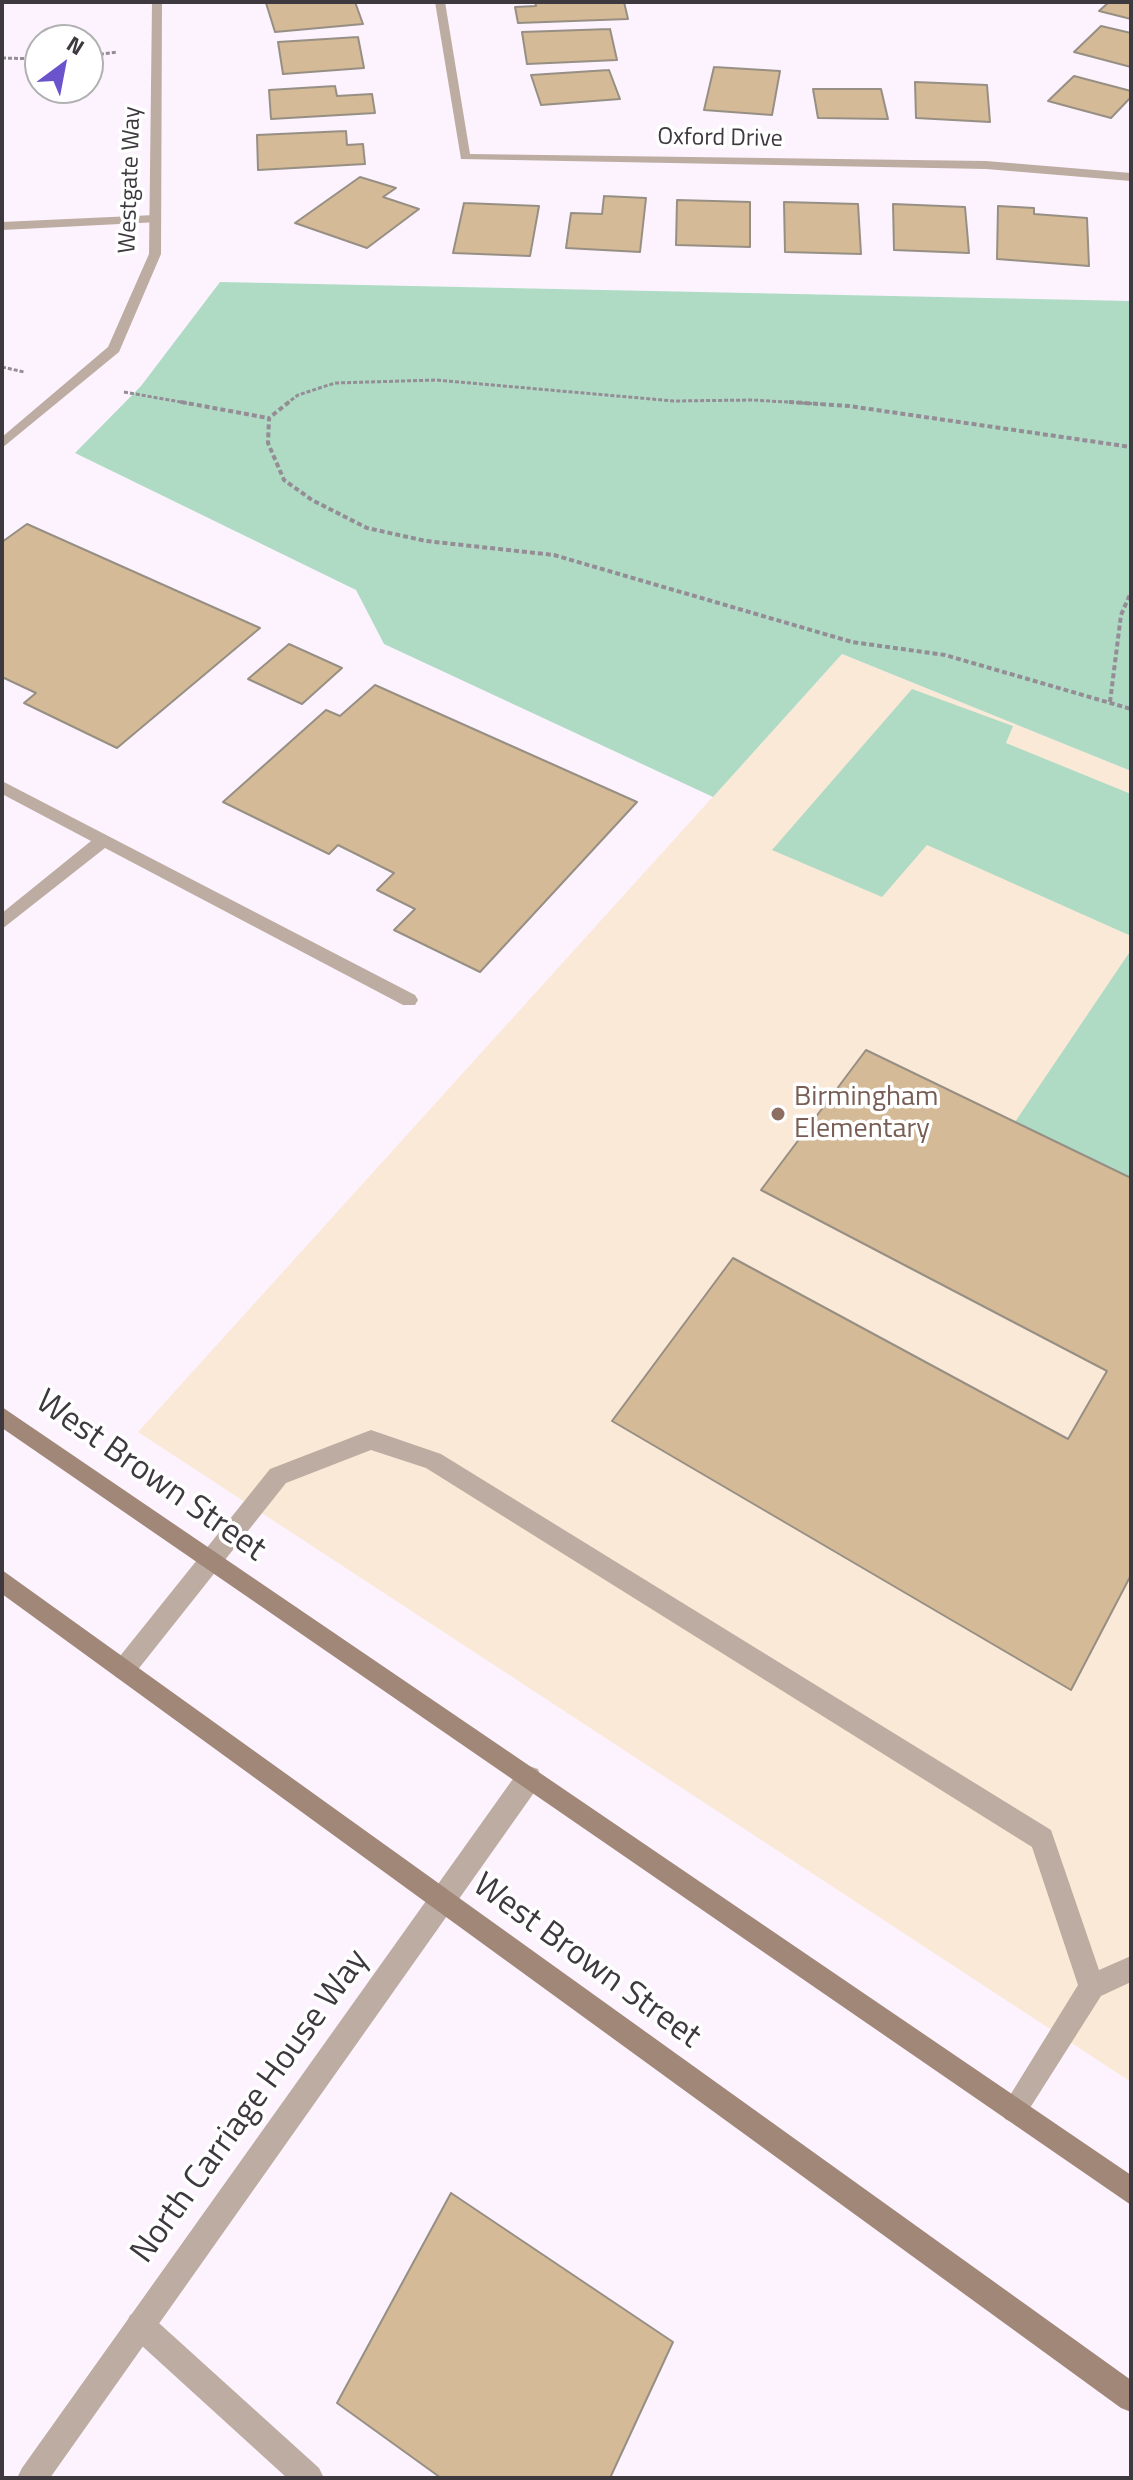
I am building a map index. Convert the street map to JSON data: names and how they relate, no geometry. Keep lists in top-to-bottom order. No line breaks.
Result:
{"streets":{"main road":["West Brown Street"],"street":["Oxford Drive","Westgate Way","North Carriage House Way"]},"crossings":[["West Brown Street","North Carriage House Way"]],"places":["Birmingham Elementary"],"north":"top right"}
